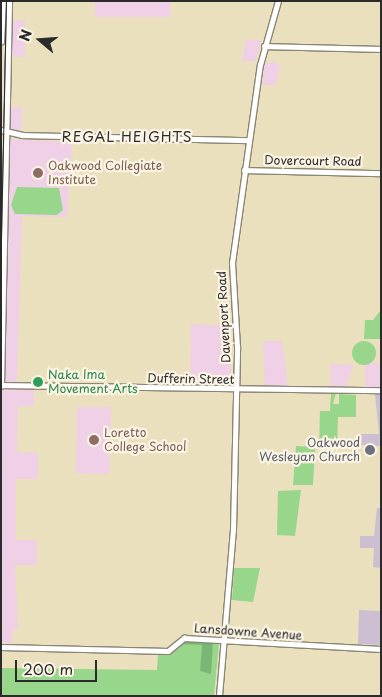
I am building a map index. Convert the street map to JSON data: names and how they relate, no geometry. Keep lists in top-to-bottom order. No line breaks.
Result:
{"streets":{"street":["Dovercourt Road","Davenport Road","Dufferin Street","Lansdowne Avenue"]},"crossings":[["Dovercourt Road","Davenport Road"],["Davenport Road","Dufferin Street"],["Davenport Road","Lansdowne Avenue"]],"districts":["REGAL HEIGHTS"],"places":["Oakwood Collegiate Institute","Naka Ima Movement Arts","Loretto College School","Oakwood Wesleyan Church"],"scale_bar":"200 m","north":"left"}
